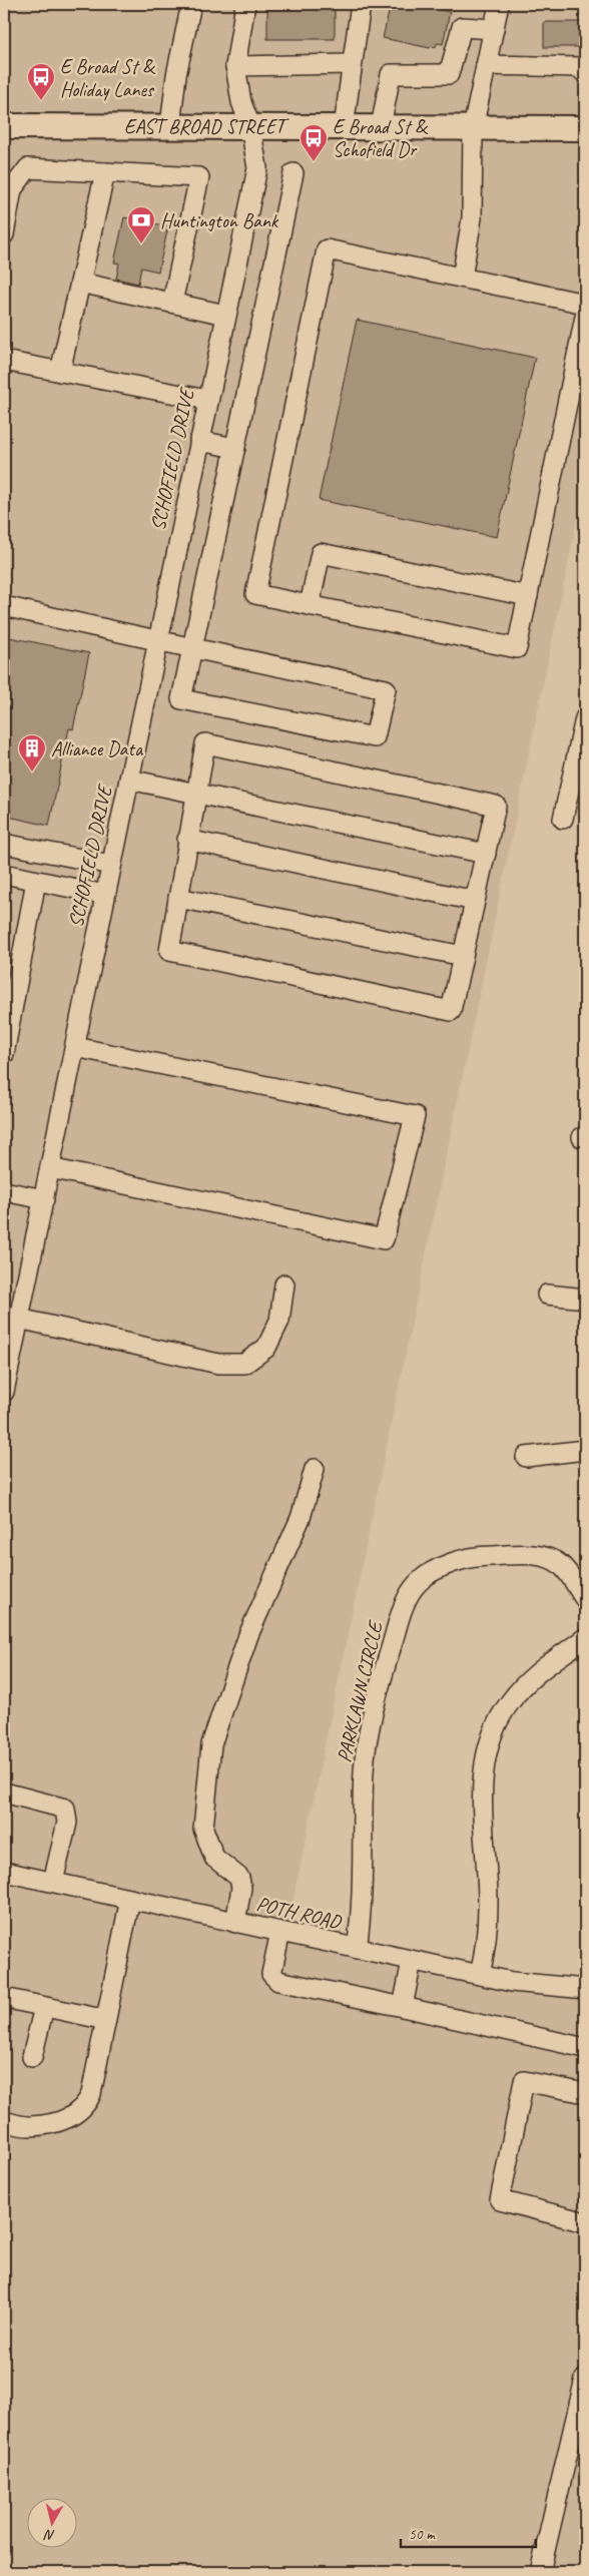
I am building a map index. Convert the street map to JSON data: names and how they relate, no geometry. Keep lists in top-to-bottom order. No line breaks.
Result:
{"streets":{"main road":["EAST BROAD STREET"],"street":["SCHOFIELD DRIVE","PARKLAWN CIRCLE","POTH ROAD"]},"crossings":[["EAST BROAD STREET","SCHOFIELD DRIVE"],["PARKLAWN CIRCLE","POTH ROAD"]],"places":{"bus stop":["E Broad St & Holiday Lanes","E Broad St & Schofield Dr"],"bank":["Huntington Bank"],"building":["Alliance Data"]},"scale_bar":"50 m","north":"bottom"}
